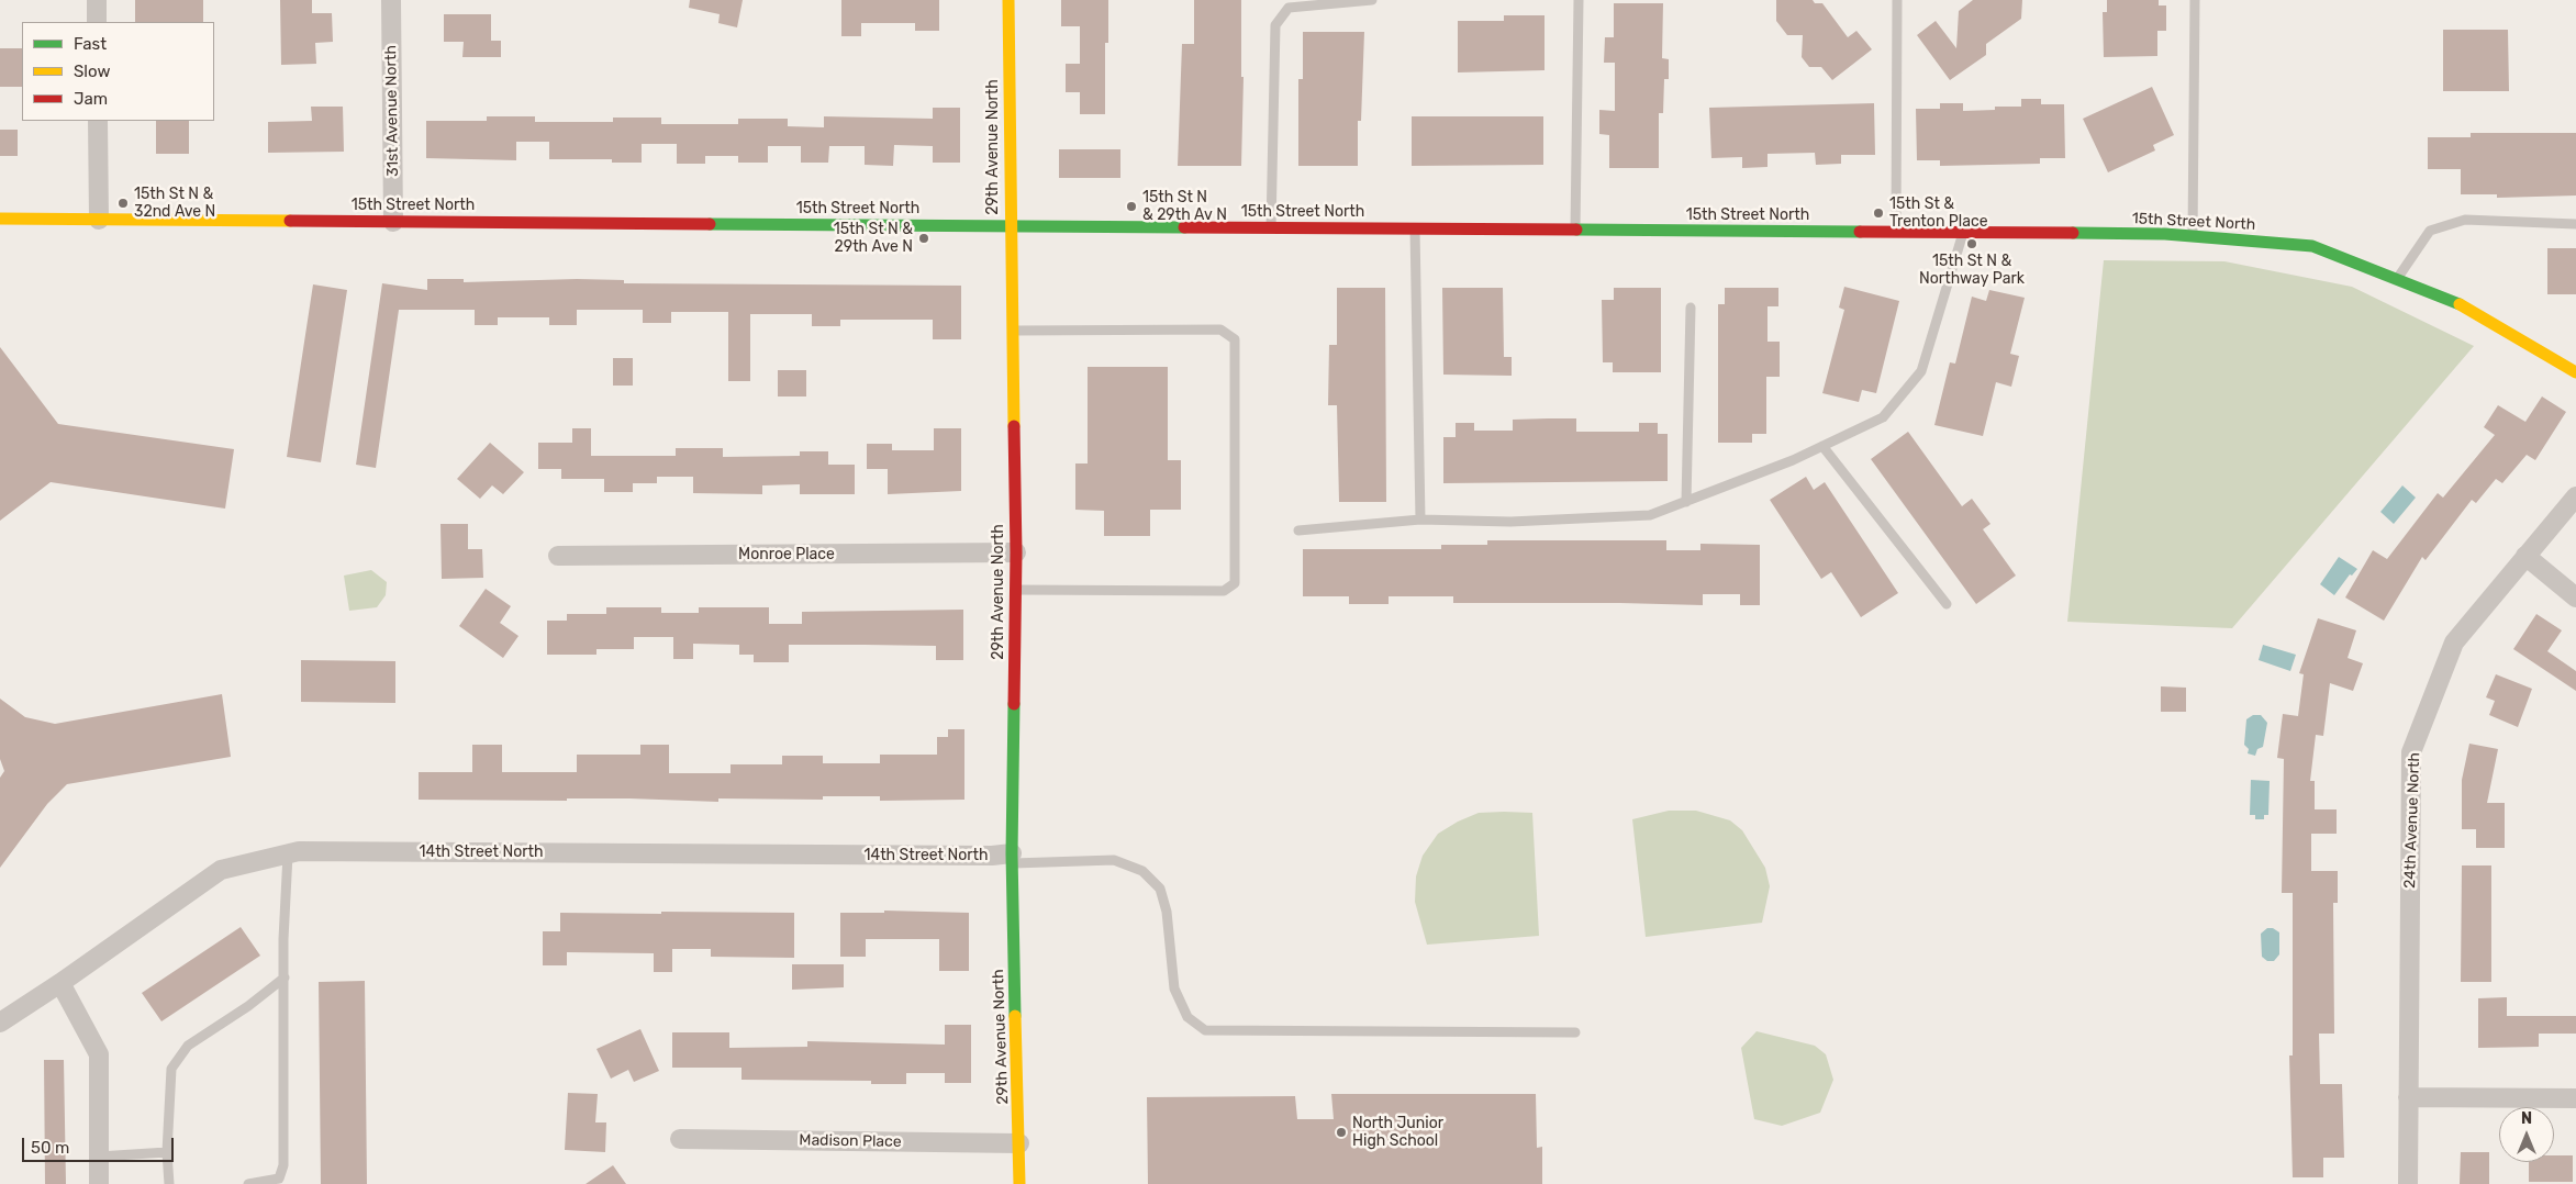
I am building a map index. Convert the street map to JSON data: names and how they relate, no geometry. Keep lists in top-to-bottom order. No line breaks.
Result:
{"streets":{"street":["31st Avenue North","29th Avenue North","15th Street North","Monroe Place","24th Avenue North","14th Street North","Madison Place"]},"crossings":[["31st Avenue North","15th Street North"],["29th Avenue North","15th Street North"],["29th Avenue North","Monroe Place"],["29th Avenue North","14th Street North"],["29th Avenue North","Madison Place"]],"places":["15th St N & 32nd Ave N","15th St N & 29th Av N","15th St & Trenton Place","15th St N & 29th Ave N","15th St N & Northway Park","North Junior High School"],"legend":["Fast","Slow","Jam"],"scale_bar":"50 m","north":"top"}
